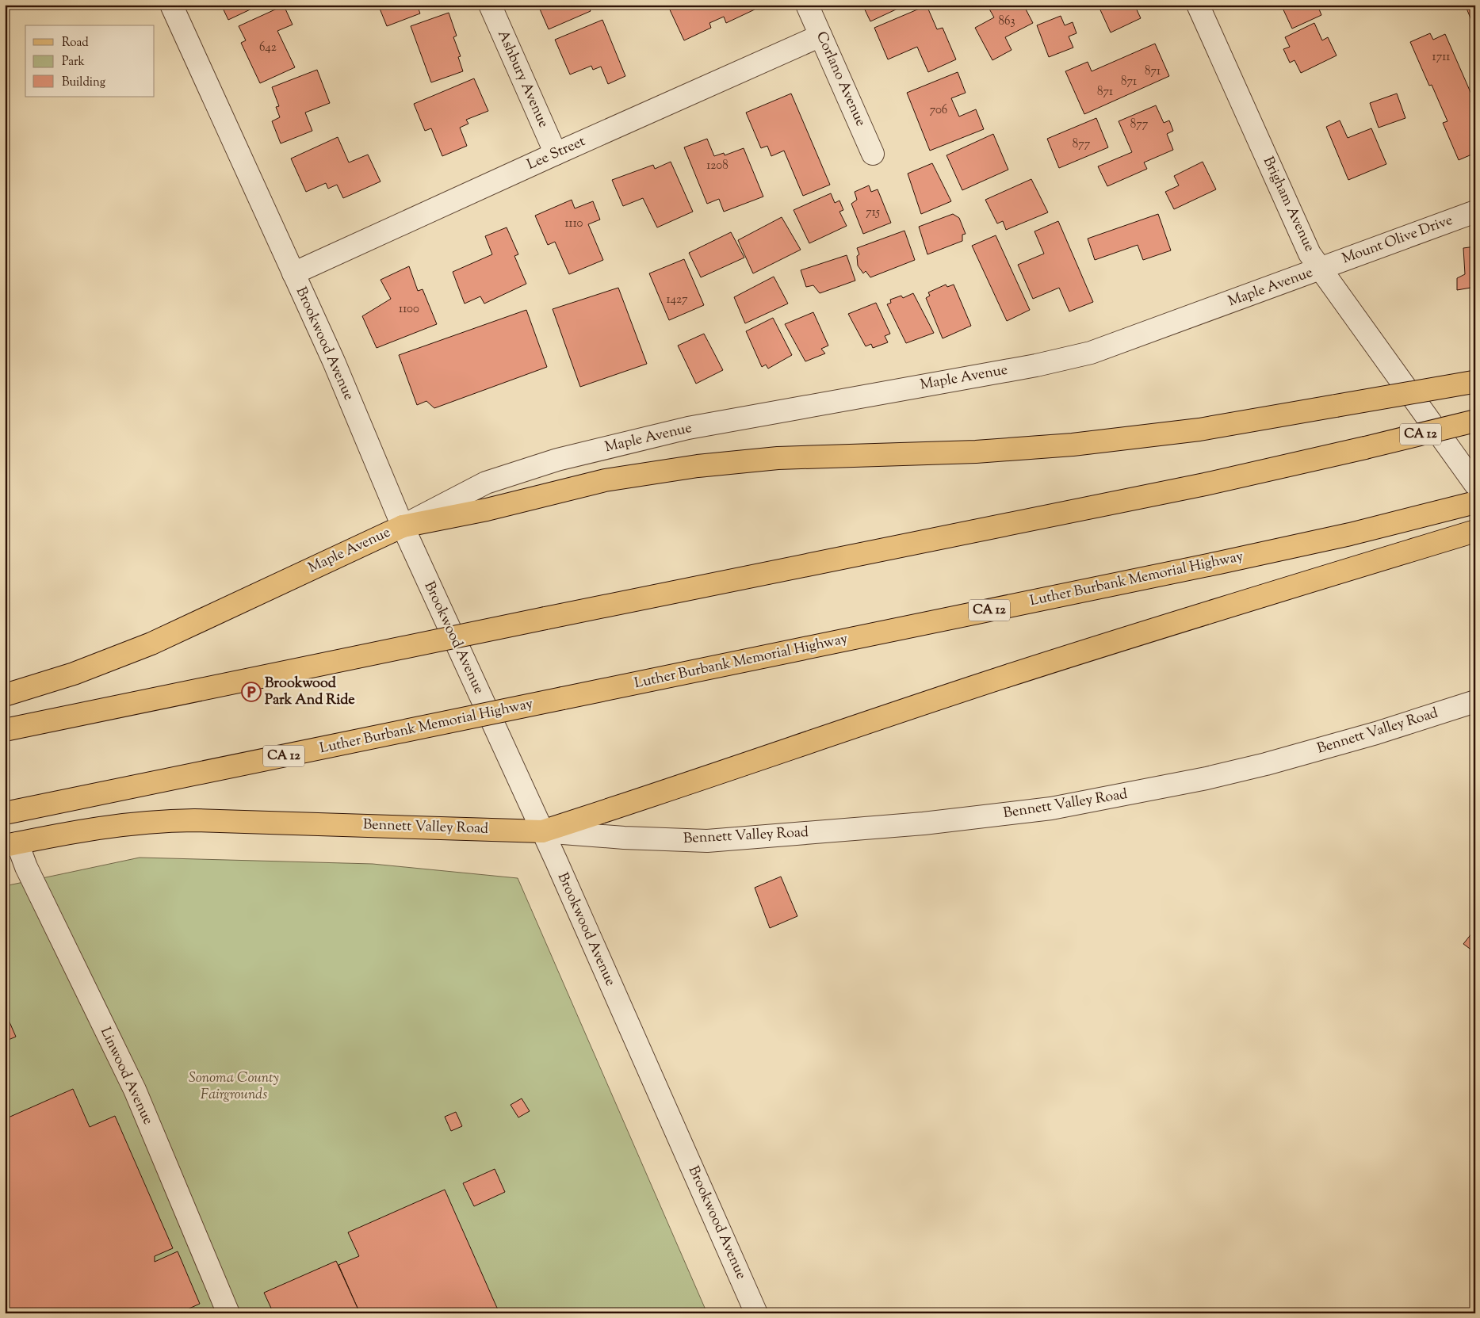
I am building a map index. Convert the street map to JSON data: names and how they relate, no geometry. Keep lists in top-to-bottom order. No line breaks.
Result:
{"streets":{"main road":["Maple Avenue","CA 12","Luther Burbank Memorial Highway","Bennett Valley Road"],"street":["Ashbury Avenue","Corlano Avenue","Lee Street","Brigham Avenue","Mount Olive Drive","Brookwood Avenue","Linwood Avenue"]},"crossings":[["Ashbury Avenue","Lee Street"],["Corlano Avenue","Lee Street"],["Lee Street","Brookwood Avenue"],["Brigham Avenue","Mount Olive Drive"],["Brigham Avenue","Maple Avenue"],["Mount Olive Drive","Maple Avenue"],["Maple Avenue","Brookwood Avenue"],["Brookwood Avenue","Bennett Valley Road"],["Bennett Valley Road","Linwood Avenue"]],"parks":["Sonoma County Fairgrounds"],"places":{"parking":["Brookwood Park And Ride"]},"house_numbers":["863","642","1711","871","871","871","706","877","877","1208","715","1110","1427","1100"],"legend":["Road","Park","Building"]}
